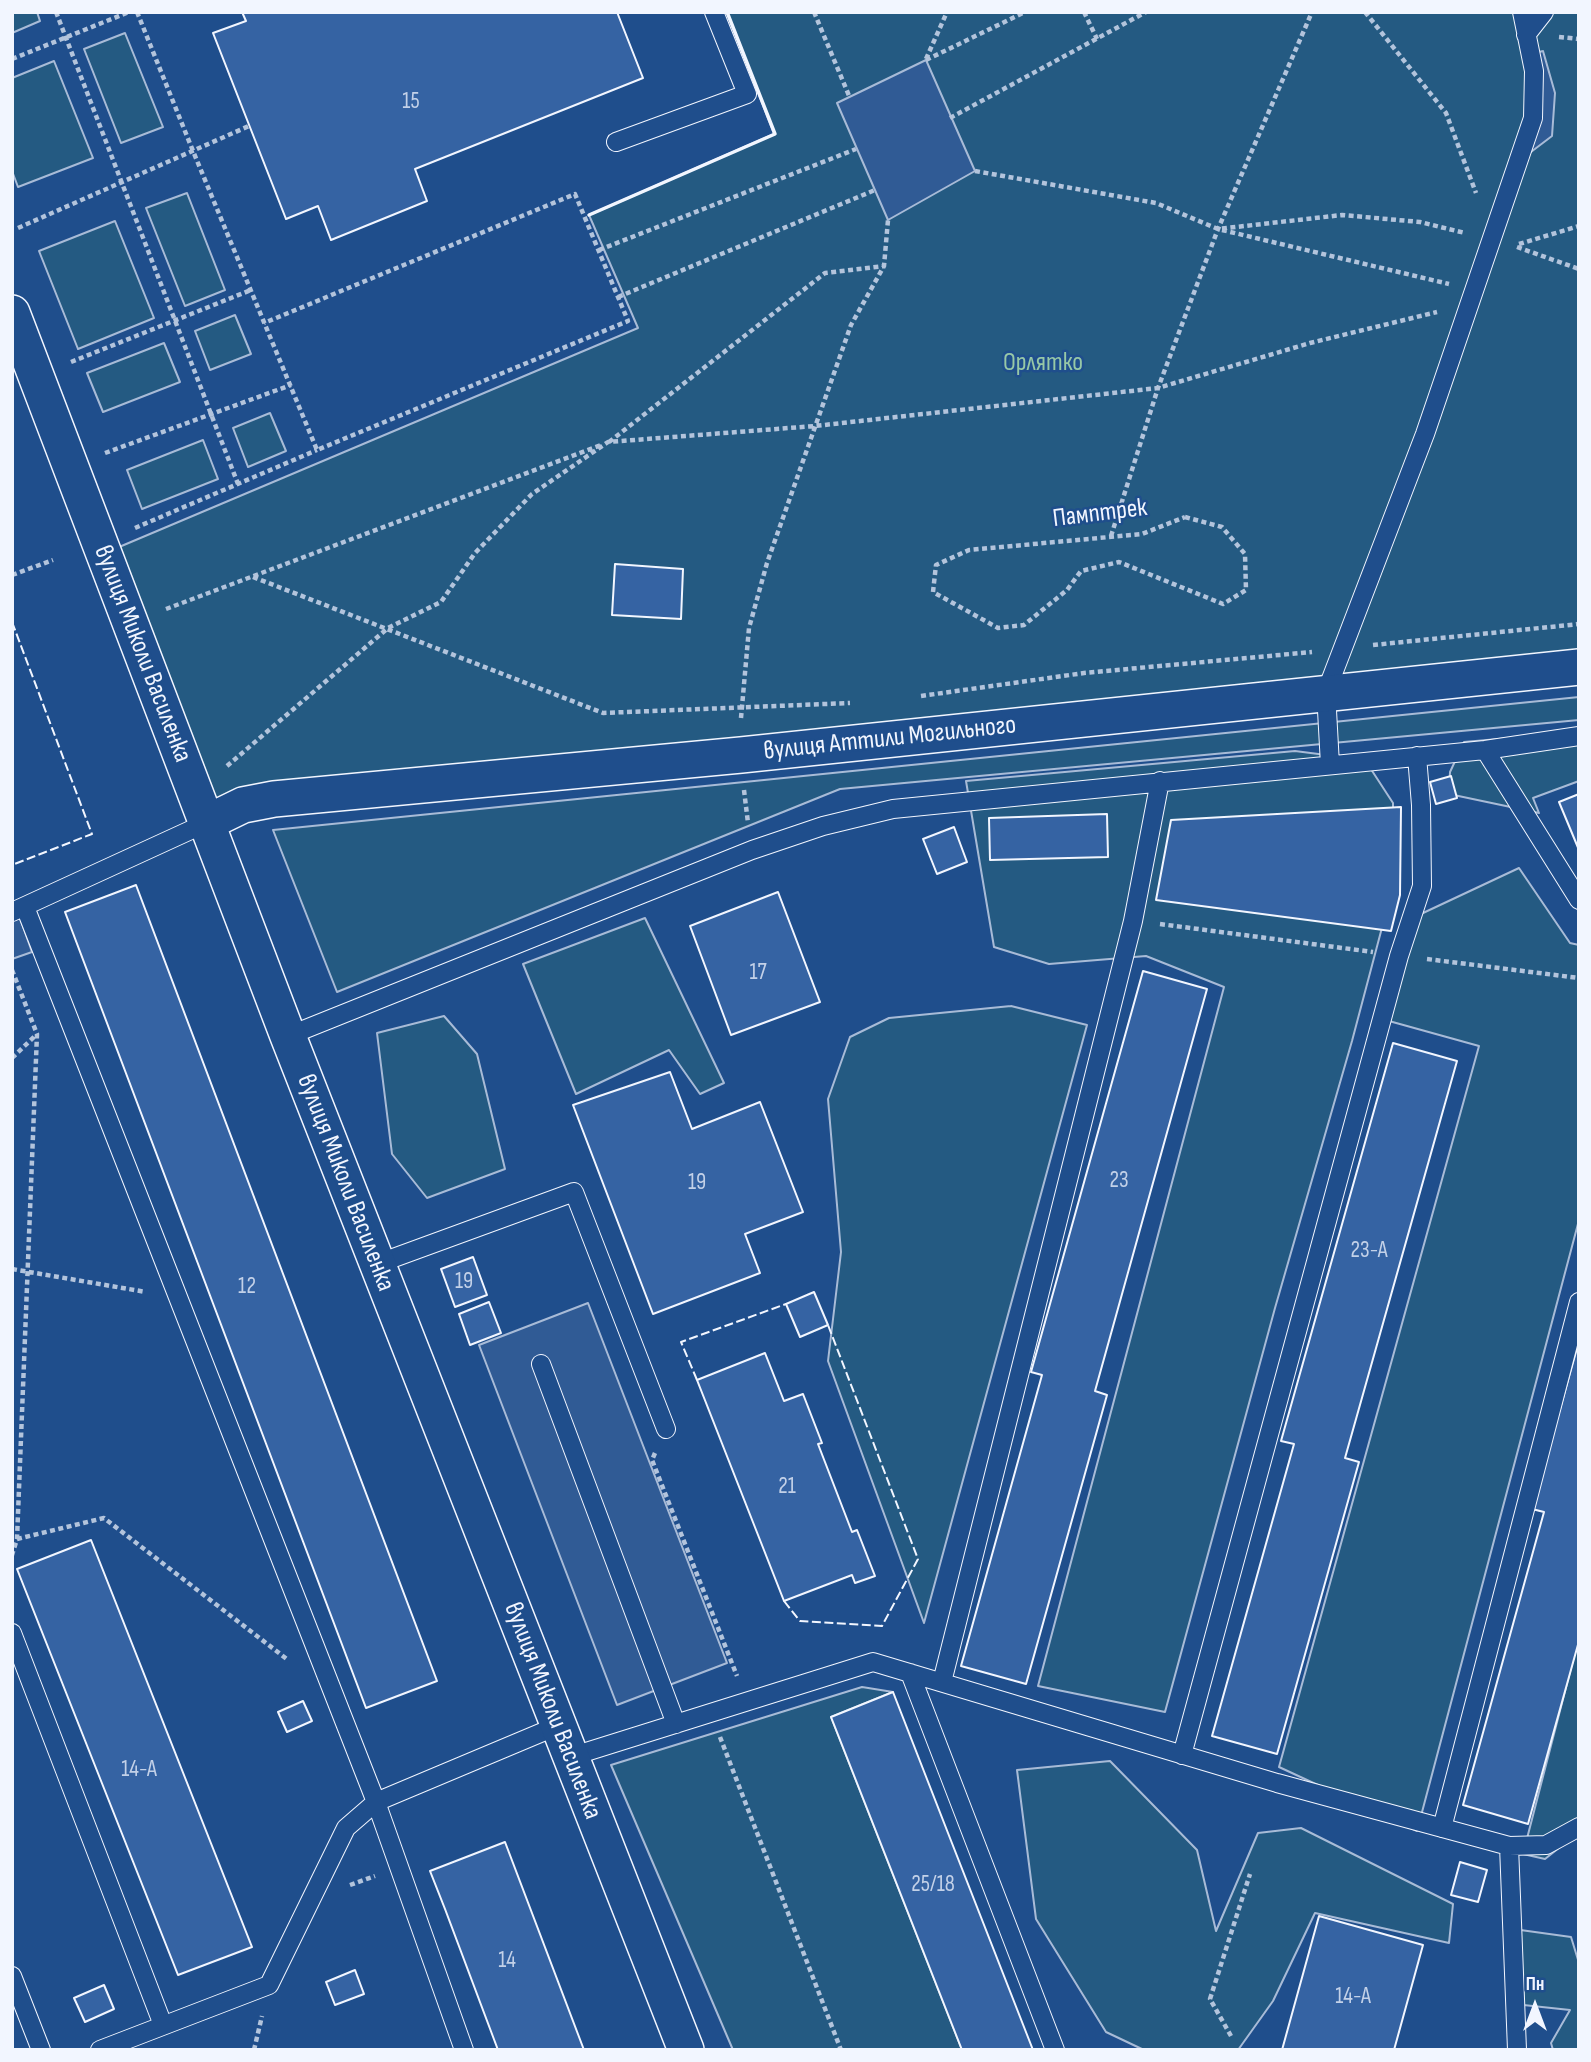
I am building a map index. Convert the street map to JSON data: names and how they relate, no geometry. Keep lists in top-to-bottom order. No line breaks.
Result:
{"streets":{"street":["вулиця Миколи Василенка","вулиця Аттили Могильного"],"path":["Памптрек"]},"crossings":[["вулиця Миколи Василенка","вулиця Аттили Могильного"]],"parks":["Орлятко"],"house_numbers":["15","17","23","19","23-А","19","12","21","14-А","25/18","14","14-А"],"north":"top"}
